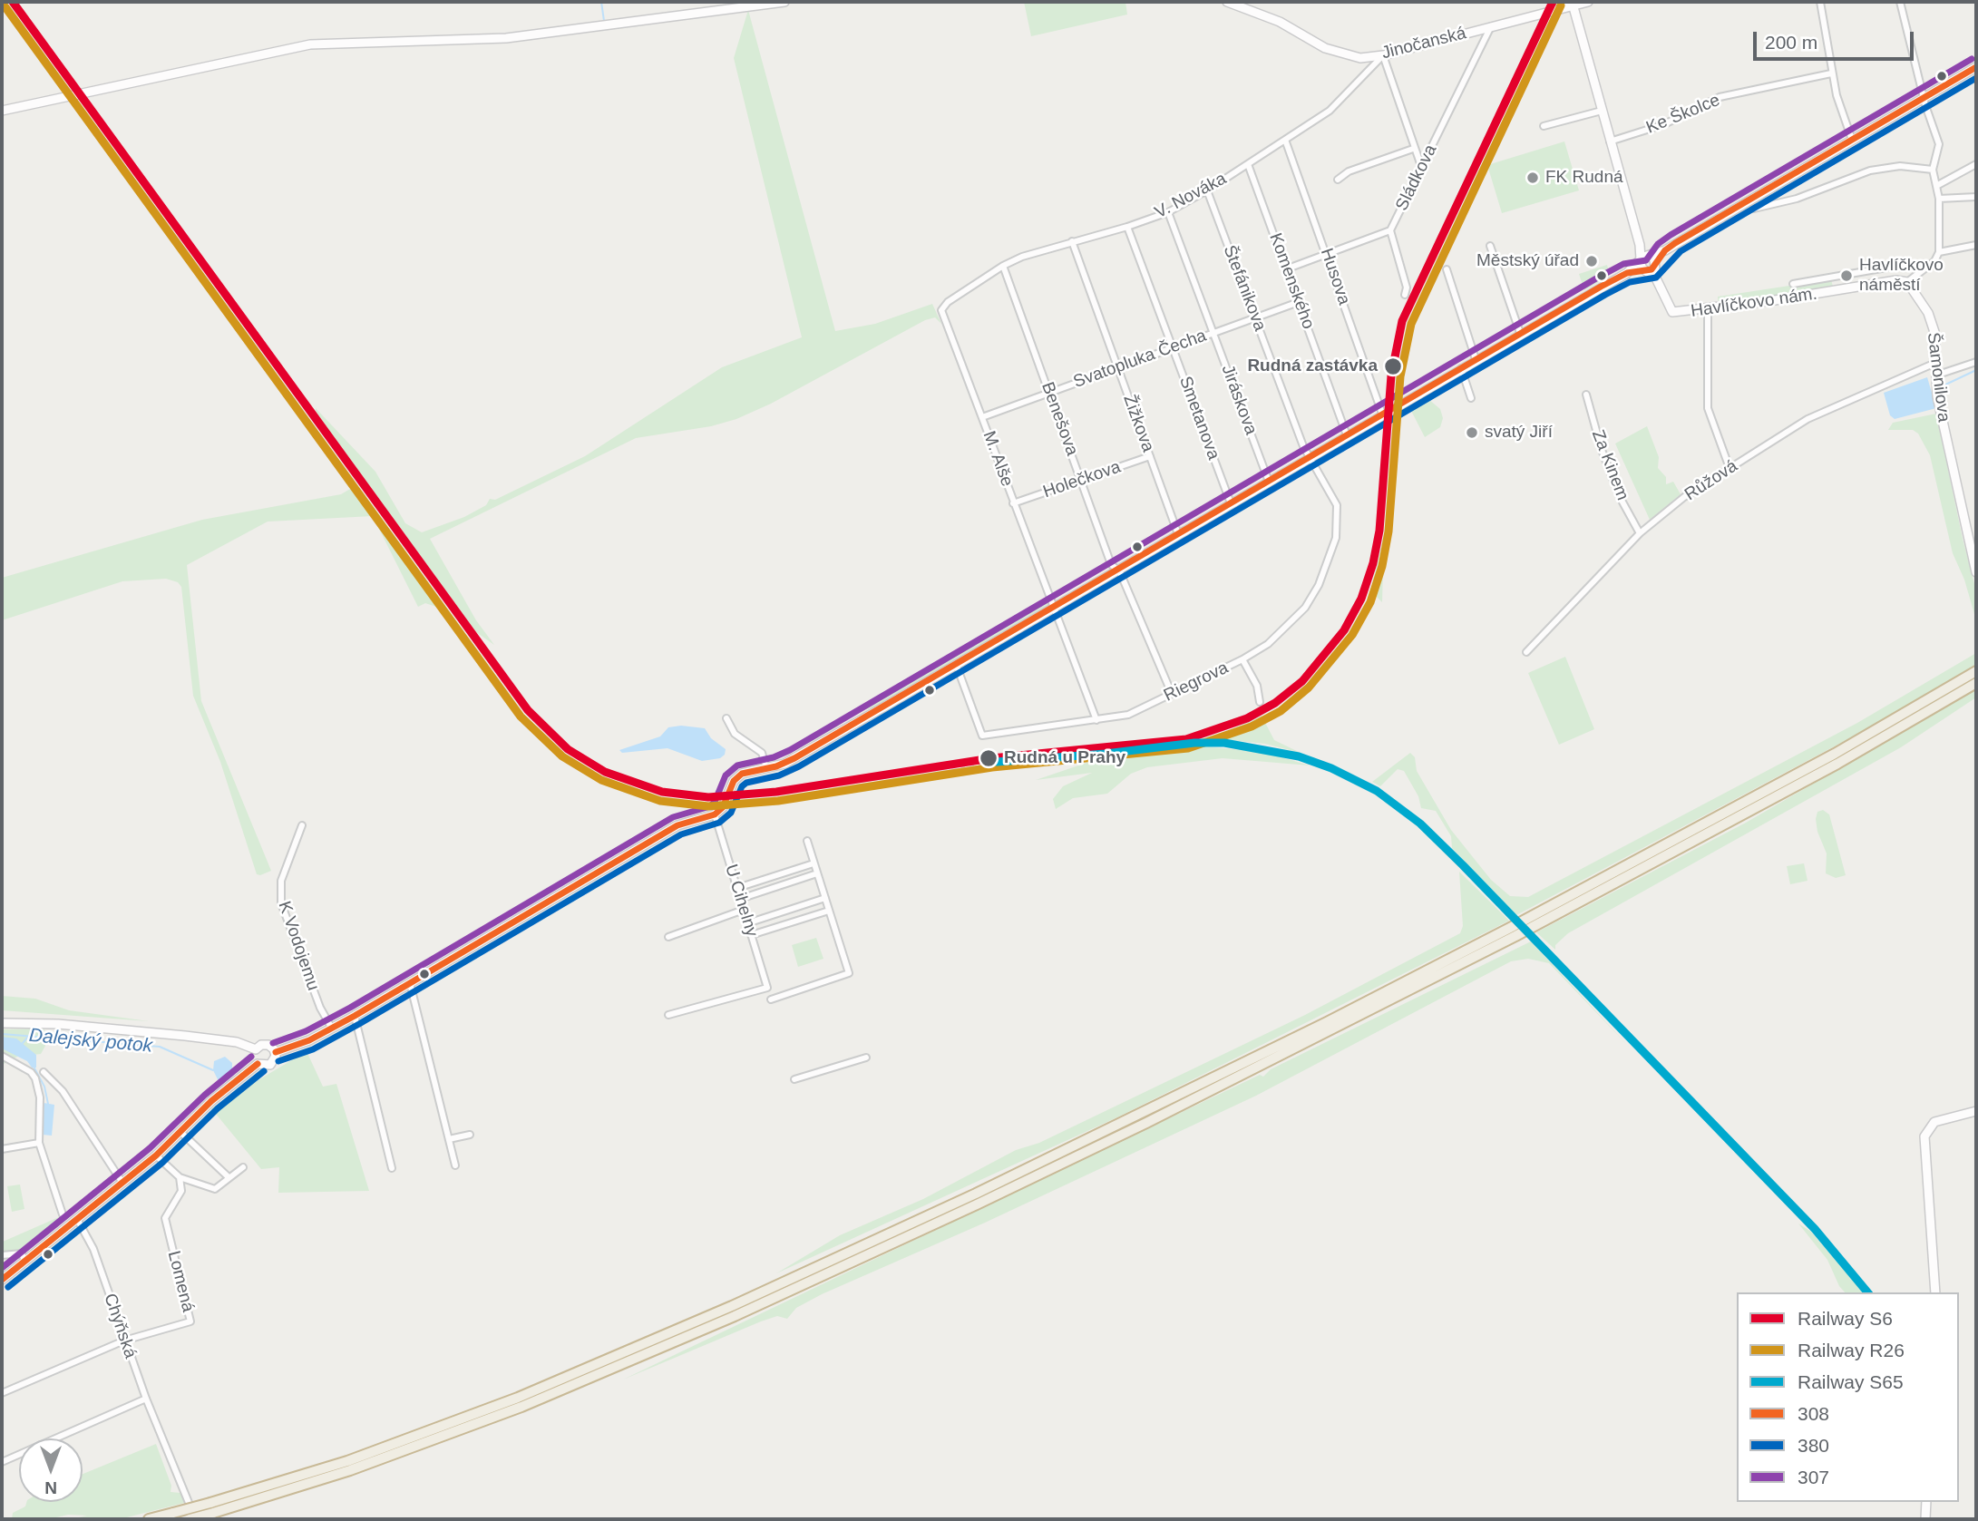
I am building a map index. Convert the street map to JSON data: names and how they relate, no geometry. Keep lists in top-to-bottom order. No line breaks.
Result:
{"streets":{"street":["Jinočanská","Ke Školce","Sládkova","V. Nováka","Husova","Komenského","Štefánikova","Havlíčkovo nám.","Svatopluka Čecha","Šamonilova","Jiráskova","Smetanova","Benešova","Žižkova","M. Alše","Za Kinem","Holečkova","Růžová","Riegrova","U Cihelny","K Vodojemu","Lomená","Chýňská"]},"crossings":[["Jinočanská","Sládkova"],["Jinočanská","V. Nováka"],["Sládkova","Husova"],["Sládkova","Komenského"],["V. Nováka","Husova"],["V. Nováka","Komenského"],["V. Nováka","Štefánikova"],["V. Nováka","Jiráskova"],["V. Nováka","Smetanova"],["V. Nováka","Benešova"],["V. Nováka","Žižkova"],["V. Nováka","M. Alše"],["Komenského","Svatopluka Čecha"],["Štefánikova","Svatopluka Čecha"],["Štefánikova","Riegrova"],["Havlíčkovo nám.","Šamonilova"],["Svatopluka Čecha","Jiráskova"],["Svatopluka Čecha","Smetanova"],["Svatopluka Čecha","Benešova"],["Svatopluka Čecha","Žižkova"],["Svatopluka Čecha","M. Alše"],["Šamonilova","Růžová"],["Benešova","Holečkova"],["Benešova","Riegrova"],["Žižkova","Holečkova"],["M. Alše","Holečkova"],["M. Alše","Riegrova"],["Za Kinem","Růžová"],["Lomená","Chýňská"]],"water":["Dalejský potok"],"places":["FK Rudná","Městský úřad","Havlíčkovo náměstí","Rudná zastávka","svatý Jiří","Rudná u Prahy"],"lines":["rail line S6","rail line R26","transit line 307","transit line 308","transit line 380","rail line S65"],"legend":["Railway S6","Railway R26","Railway S65","308","380","307"],"scale_bar":"200 m","north":"bottom"}
